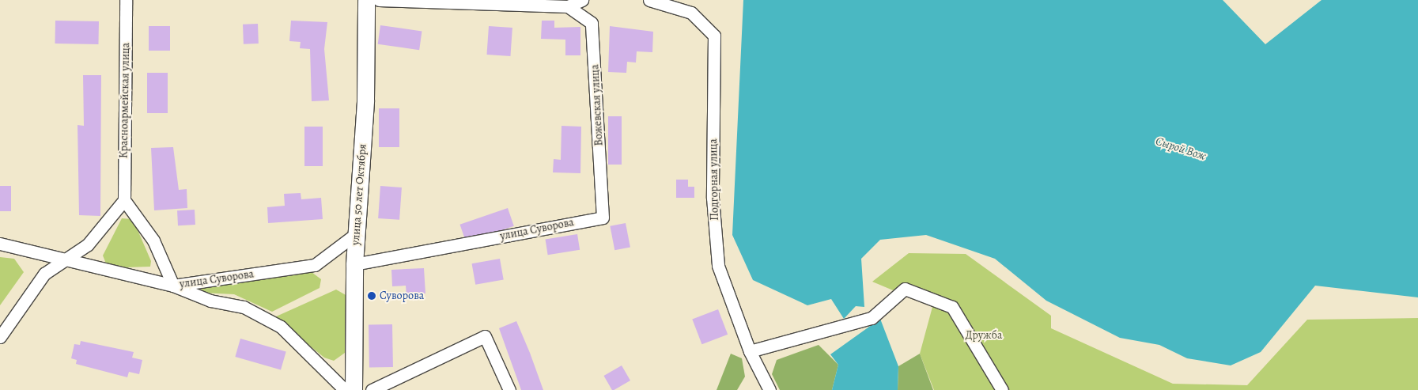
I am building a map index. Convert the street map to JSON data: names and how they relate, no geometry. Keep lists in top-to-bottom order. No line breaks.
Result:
{"streets":{"main road":["улица 50 лет Октября"],"street":["Красноармейская улица","Вожевская улица","Подгорная улица","улица Суворова"]},"crossings":[["Вожевская улица","улица Суворова"],["улица 50 лет Октября","улица Суворова"]],"water":["Сырой Вож"],"parks":["Дружба"],"places":["Суворова"]}
